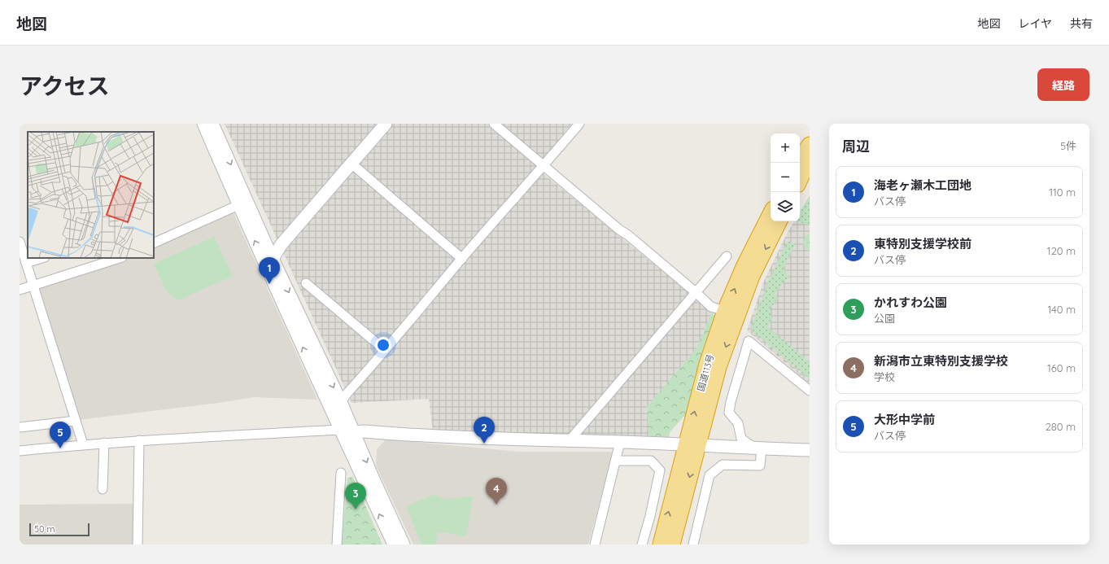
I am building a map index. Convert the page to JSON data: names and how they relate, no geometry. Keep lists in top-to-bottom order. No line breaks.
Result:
{"streets":{"highway":["国道113号"]},"scale_bar":"50 m","page":{"header":"地図","nav":["地図","レイヤ","共有"],"title":"アクセス","buttons":"経路","heading":["周辺","5件"],"map_buttons":["+","−"],"list":[{"mark":"1","name":"海老ヶ瀬木工団地","note":"バス停","value":"110 m"},{"mark":"2","name":"東特別支援学校前","note":"バス停","value":"120 m"},{"mark":"3","name":"かれすわ公園","note":"公園","value":"140 m"},{"mark":"4","name":"新潟市立東特別支援学校","note":"学校","value":"160 m"},{"mark":"5","name":"大形中学前","note":"バス停","value":"280 m"}],"pins":["1","2","5","4","3"],"scale":"50 m"}}
